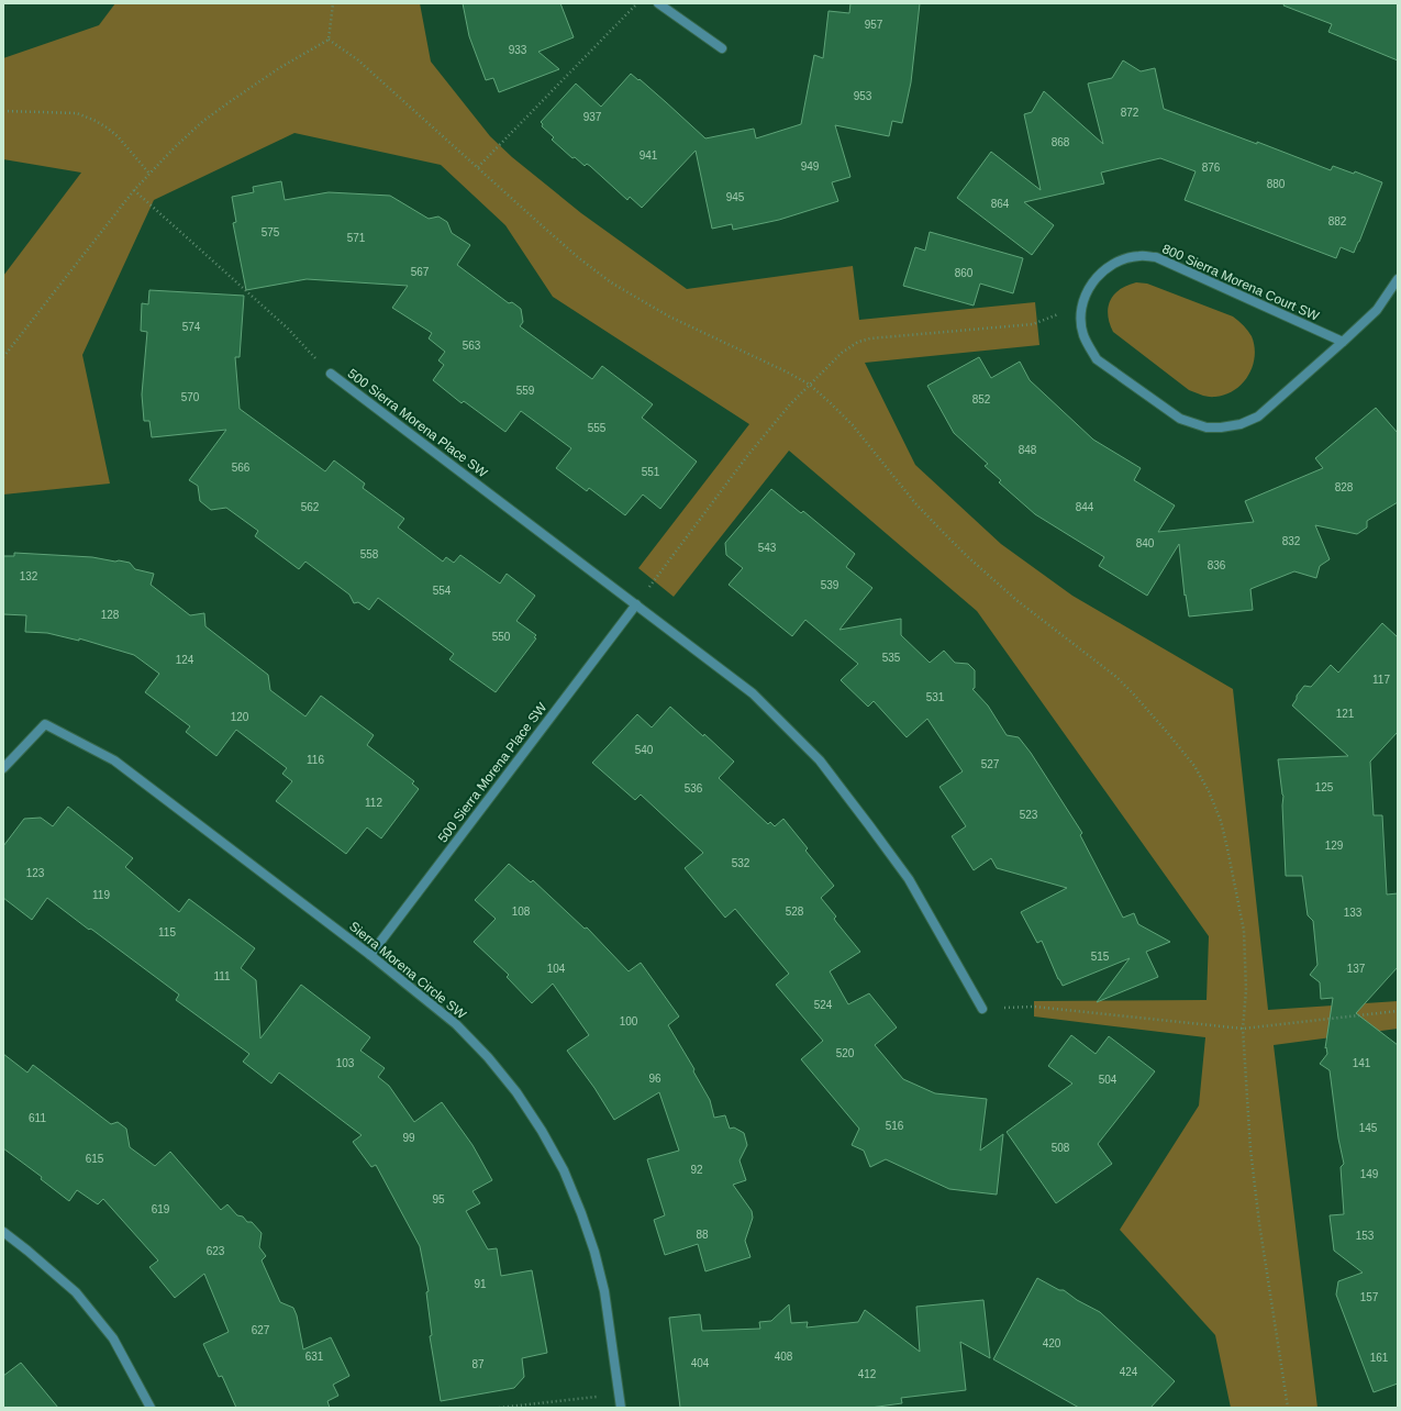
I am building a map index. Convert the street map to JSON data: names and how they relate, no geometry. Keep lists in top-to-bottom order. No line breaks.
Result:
{"streets":{"street":["800 Sierra Morena Court SW","500 Sierra Morena Place SW","Sierra Morena Circle SW"]},"crossings":[["500 Sierra Morena Place SW","Sierra Morena Circle SW"]],"house_numbers":["957","933","953","872","937","868","941","949","876","880","945","864","882","575","571","567","860","574","563","559","570","852","555","848","566","551","828","562","844","832","840","543","558","836","132","539","554","128","550","535","124","117","531","121","120","540","116","527","125","536","112","523","129","532","123","119","108","528","133","115","515","104","137","111","524","100","520","103","141","96","504","611","516","145","99","508","615","92","149","95","619","88","153","623","91","157","627","420","631","408","161","404","87","424","412"]}
